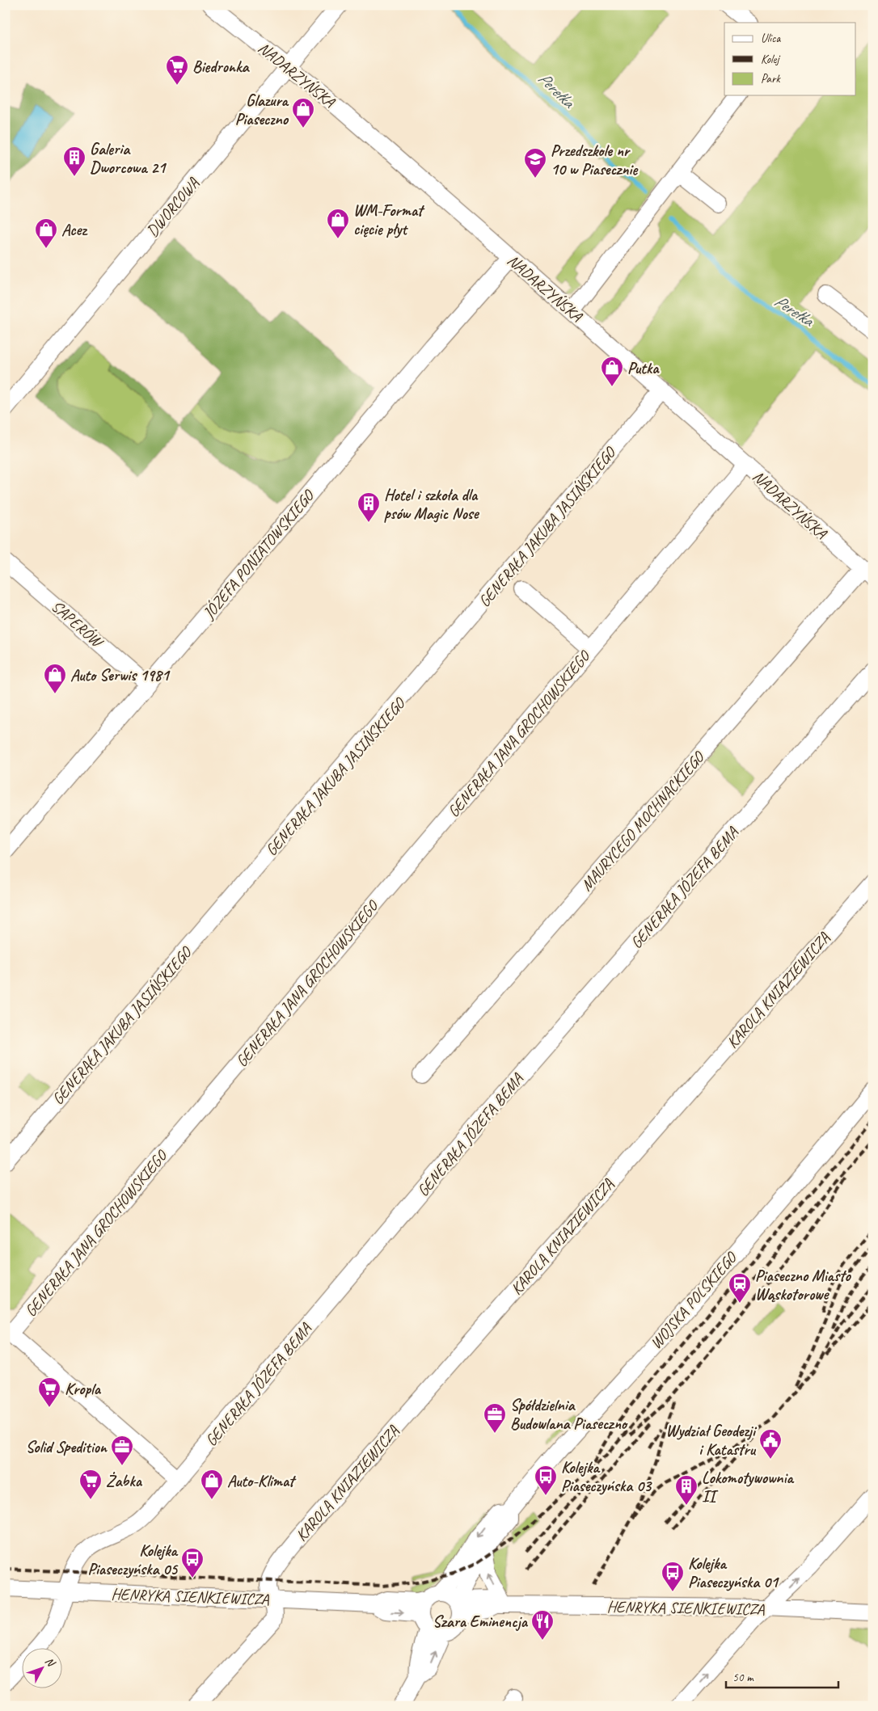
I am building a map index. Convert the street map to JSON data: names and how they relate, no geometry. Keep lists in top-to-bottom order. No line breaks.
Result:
{"streets":{"street":["NADARZYŃSKA","DWORCOWA","GENERAŁA JAKUBA JASIŃSKIEGO","JÓZEFA PONIATOWSKIEGO","SAPERÓW","GENERAŁA JANA GROCHOWSKIEGO","MAURYCEGO MOCHNACKIEGO","GENERAŁA JÓZEFA BEMA","KAROLA KNIAZIEWICZA","WOJSKA POLSKIEGO","HENRYKA SIENKIEWICZA"]},"crossings":[["NADARZYŃSKA","DWORCOWA"],["NADARZYŃSKA","GENERAŁA JAKUBA JASIŃSKIEGO"],["NADARZYŃSKA","JÓZEFA PONIATOWSKIEGO"],["NADARZYŃSKA","GENERAŁA JANA GROCHOWSKIEGO"],["NADARZYŃSKA","MAURYCEGO MOCHNACKIEGO"],["JÓZEFA PONIATOWSKIEGO","SAPERÓW"],["GENERAŁA JANA GROCHOWSKIEGO","GENERAŁA JÓZEFA BEMA"],["GENERAŁA JÓZEFA BEMA","HENRYKA SIENKIEWICZA"],["KAROLA KNIAZIEWICZA","HENRYKA SIENKIEWICZA"],["WOJSKA POLSKIEGO","HENRYKA SIENKIEWICZA"]],"water":["Perełka"],"places":{"supermarket":["Biedronka","Kropla","Żabka"],"shop":["Glazura Piaseczno","WM-Format cięcie płyt","Acez","Putka","Auto Serwis 1981","Auto-Klimat"],"building":["Galeria Dworcowa 21","Hotel i szkoła dla psów Magic Nose","Lokomotywownia II"],"school or university":["Przedszkole nr 10 w Piasecznie"],"station":["Piaseczno Miasto Wąskotorowe"],"office":["Spółdzielnia Budowlana Piaseczno","Solid Spedition"],"public building":["Wydział Geodezji i Katastru"],"bus stop":["Kolejka Piaseczyńska 03","Kolejka Piaseczyńska 05","Kolejka Piaseczyńska 01"],"restaurant":["Szara Eminencja"]},"legend":["Ulica","Kolej","Park"],"scale_bar":"50 m","north":"top right"}
